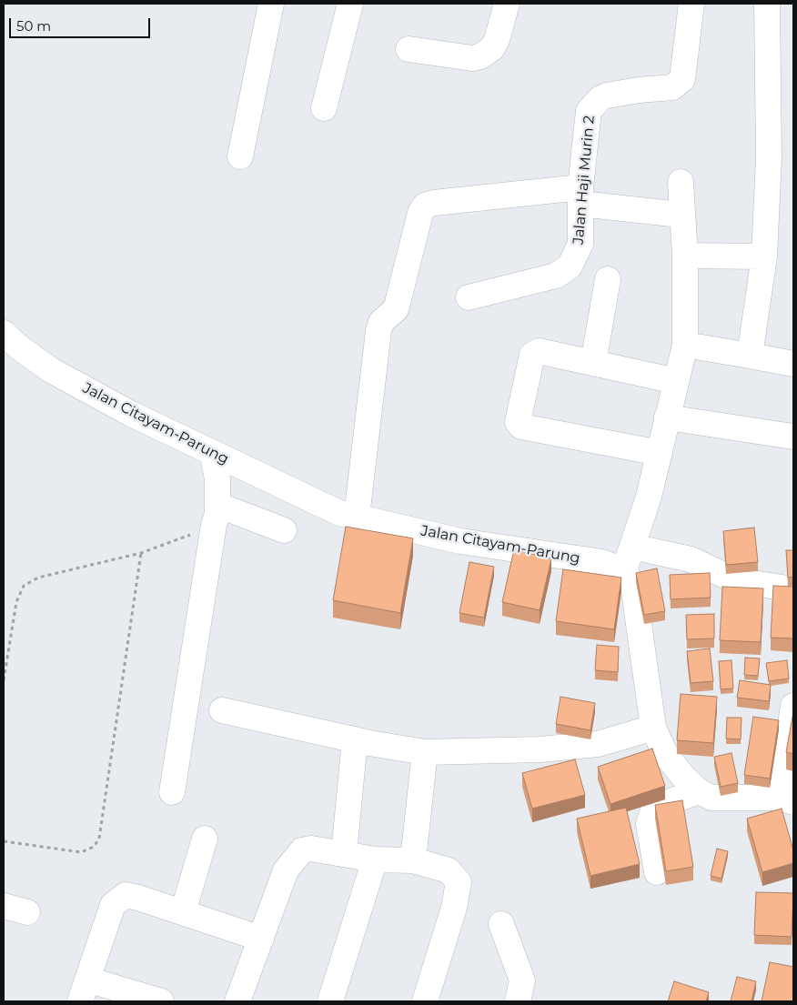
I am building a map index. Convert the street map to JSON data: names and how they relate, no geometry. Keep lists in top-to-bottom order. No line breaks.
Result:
{"streets":{"street":["Jalan Haji Murin 2","Jalan Citayam-Parung"]},"scale_bar":"50 m"}
